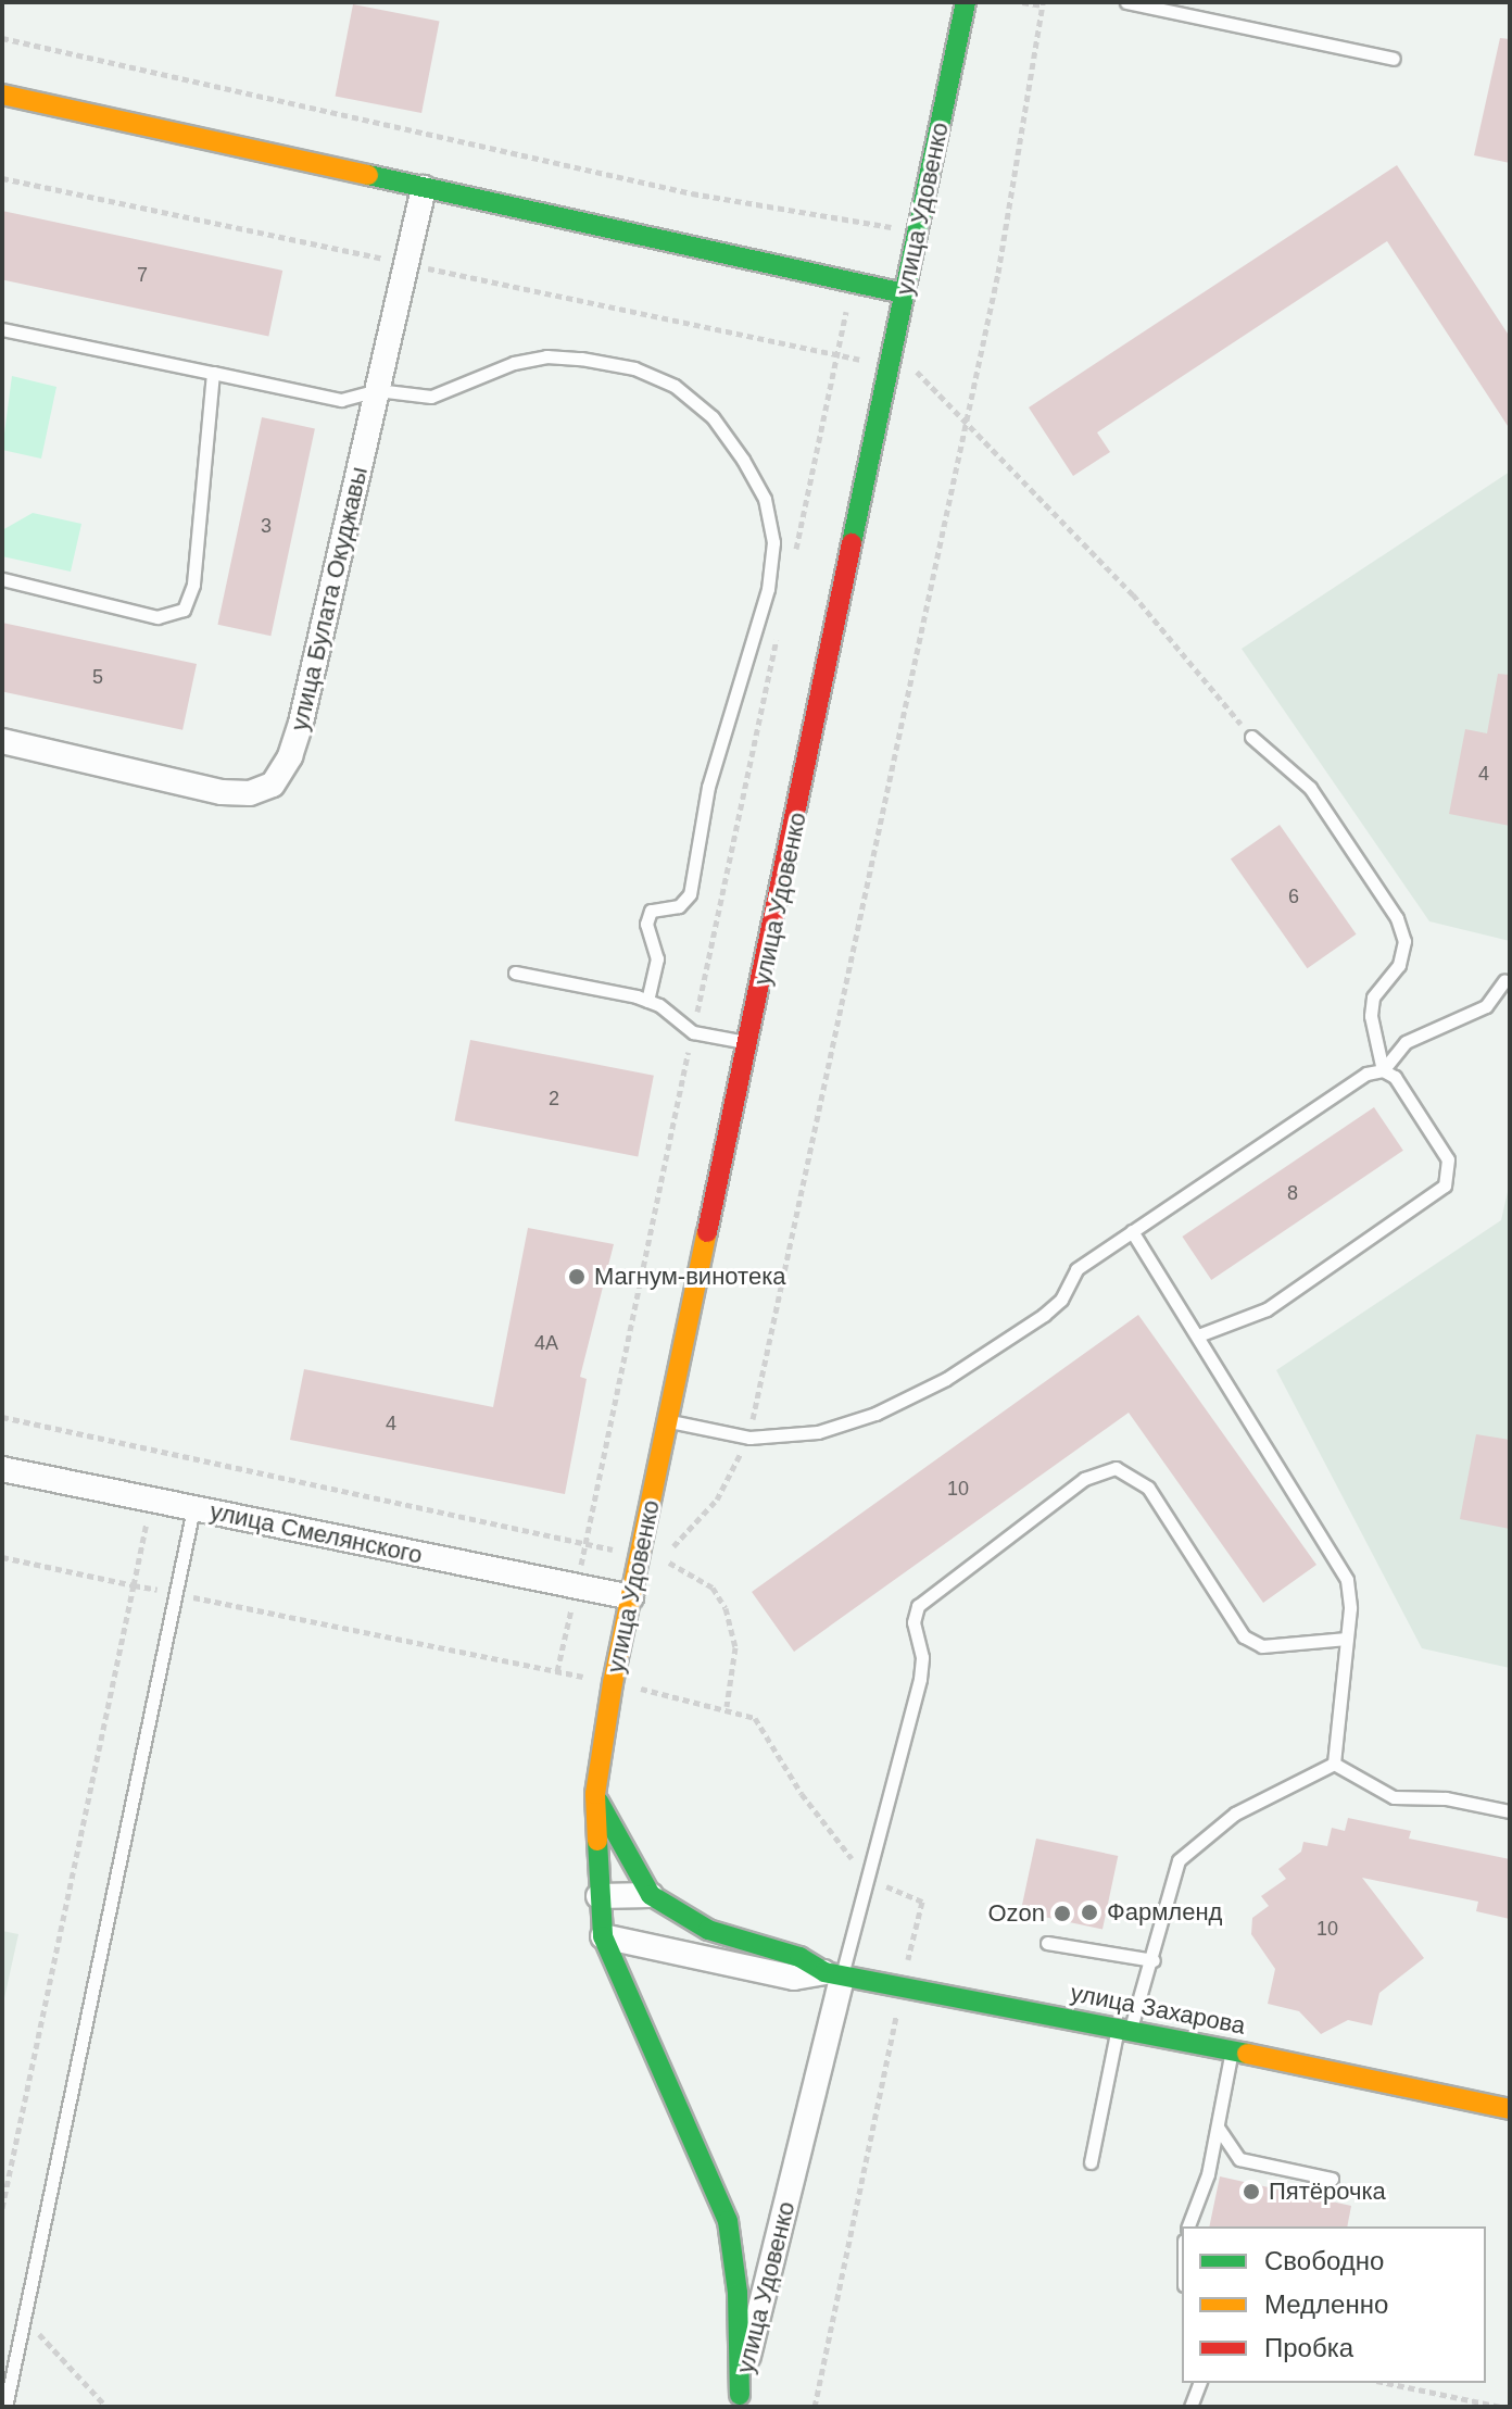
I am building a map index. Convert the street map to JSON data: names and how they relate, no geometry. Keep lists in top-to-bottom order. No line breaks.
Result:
{"streets":{"street":["улица Удовенко","улица Булата Окуджавы","улица Смелянского","улица Захарова"]},"crossings":[["улица Удовенко","улица Смелянского"],["улица Удовенко","улица Захарова"]],"places":["Магнум-винотека","Фармленд","Ozon","Пятёрочка"],"house_numbers":["7","3","5","4","6","2","8","4А","4","10","10"],"legend":["Свободно","Медленно","Пробка"]}
